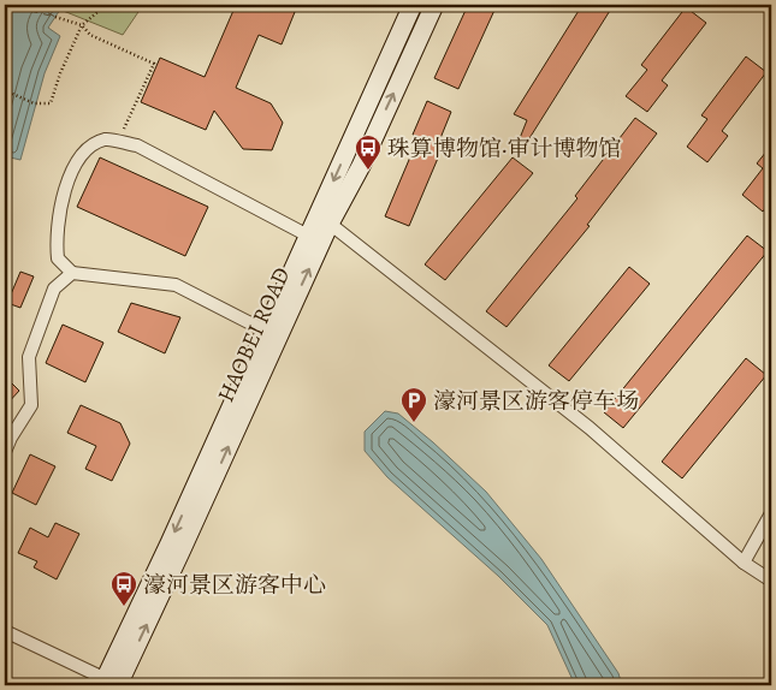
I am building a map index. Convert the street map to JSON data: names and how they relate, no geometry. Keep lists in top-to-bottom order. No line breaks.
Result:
{"streets":{"street":["HAOBEI ROAD"]},"places":{"bus stop":["珠算博物馆·审计博物馆","濠河景区游客中心"],"parking":["濠河景区游客停车场"]}}
